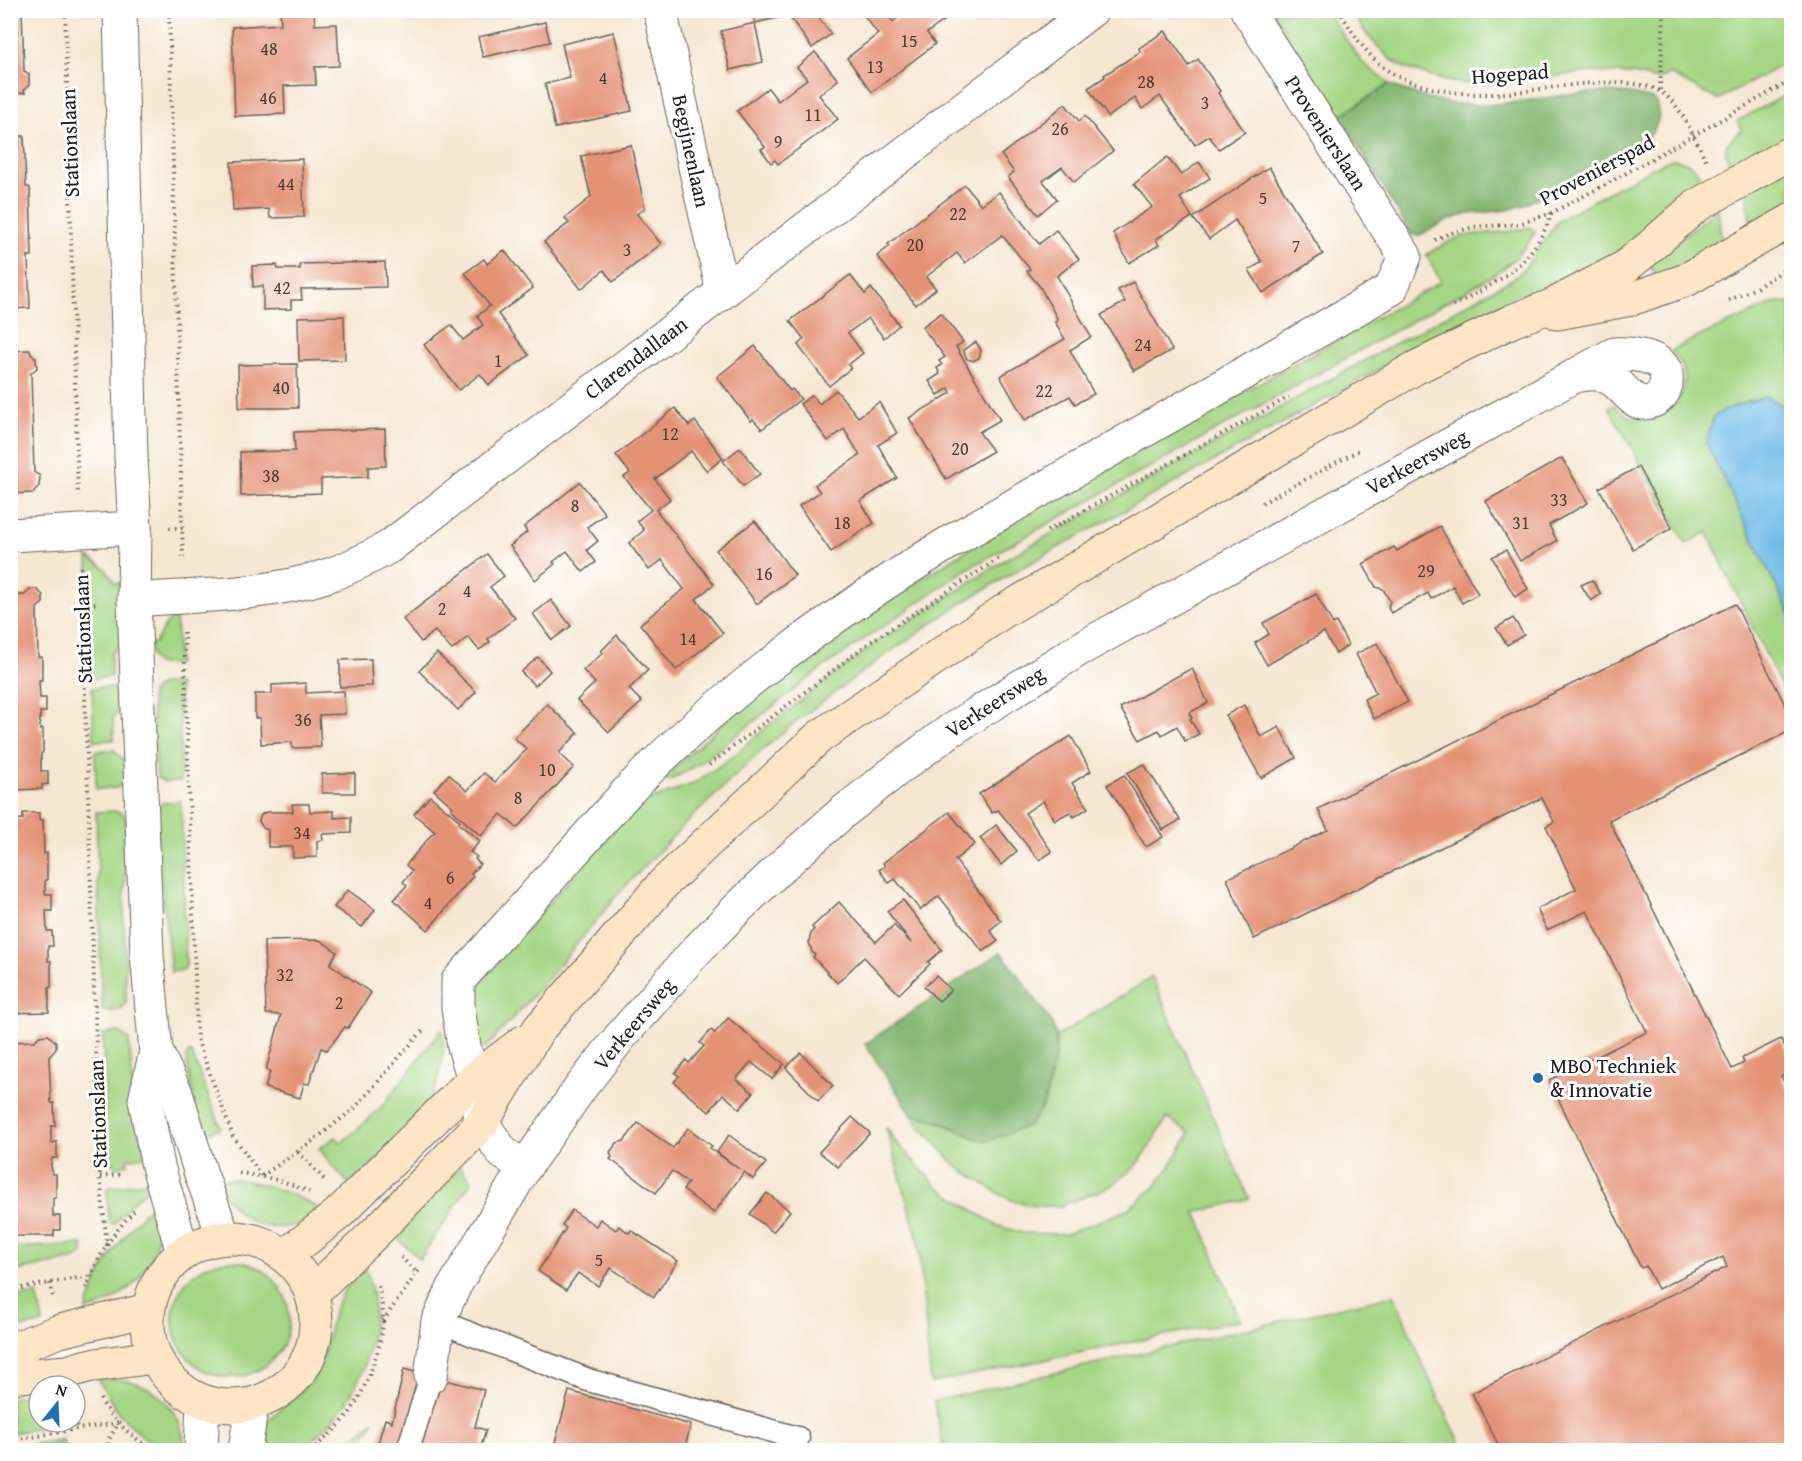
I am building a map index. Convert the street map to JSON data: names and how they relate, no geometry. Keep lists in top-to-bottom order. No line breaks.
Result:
{"streets":{"street":["Provenierslaan","Begijnenlaan","Clarendallaan","Verkeersweg"],"path":["Hogepad","Stationslaan","Provenierspad"]},"crossings":[["Provenierslaan","Provenierspad"],["Begijnenlaan","Clarendallaan"]],"places":["MBO Techniek & Innovatie"],"house_numbers":["15","48","13","4","28","46","3","11","26","9","44","5","22","20","7","3","42","24","1","40","22","12","20","38","33","8","18","31","29","16","4","2","14","36","10","8","34","6","4","32","2","5"],"north":"top"}
